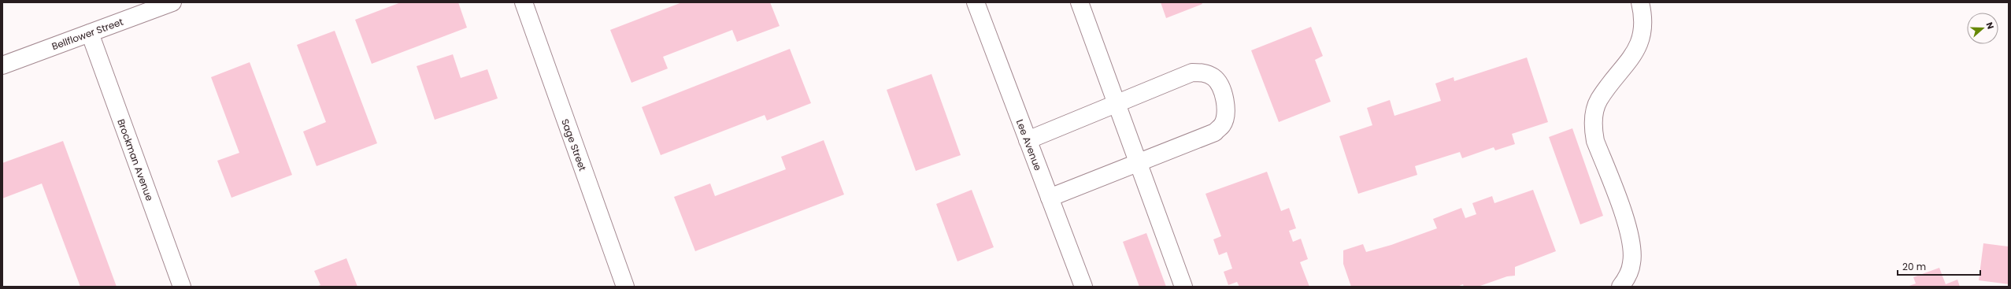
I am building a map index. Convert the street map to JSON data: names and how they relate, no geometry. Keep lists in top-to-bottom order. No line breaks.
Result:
{"streets":{"street":["Bellflower Street","Sage Street","Lee Avenue","Brockman Avenue"]},"crossings":[["Bellflower Street","Brockman Avenue"]],"scale_bar":"20 m","north":"right"}
